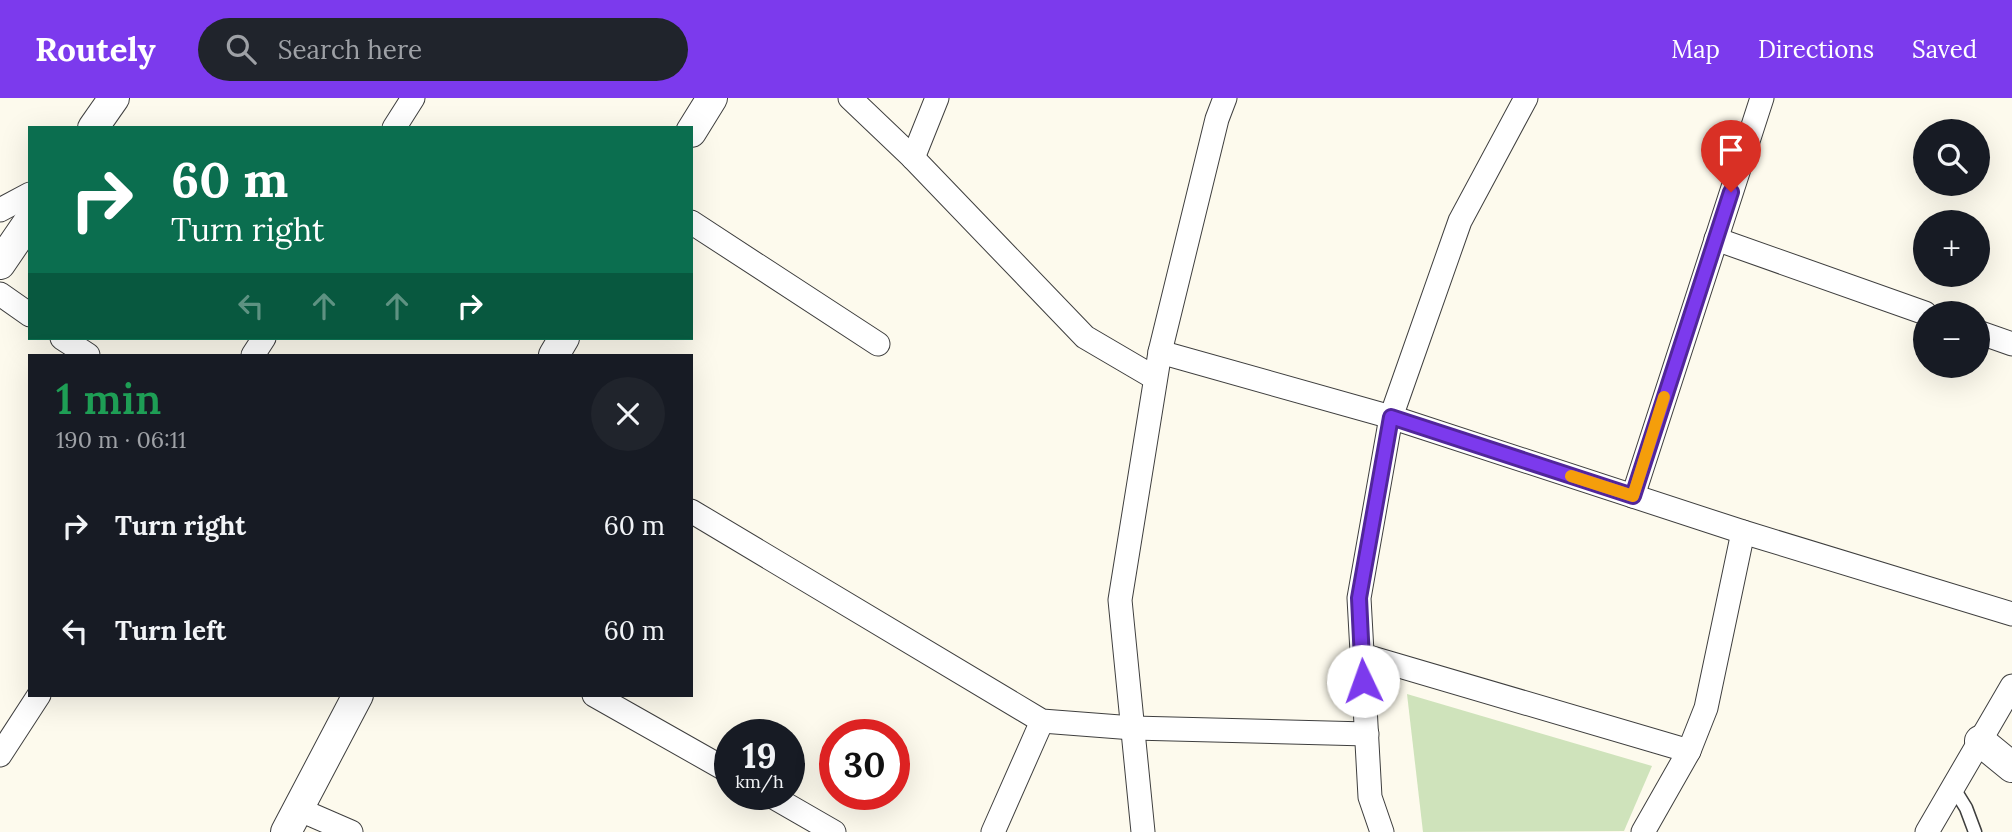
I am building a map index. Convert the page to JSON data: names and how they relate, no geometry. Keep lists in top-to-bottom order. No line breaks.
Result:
{"page":{"header":"Routely","search":"Search here","nav":["Map","Directions","Saved"],"map_buttons":["+","−"],"turn":["60 m","Turn right"],"heading":["1 min","190 m · 06:11"],"list":[{"name":"Turn right","value":"60 m"},{"name":"Turn left","value":"60 m"}],"speed":"19 km/h","limit":"30"}}
